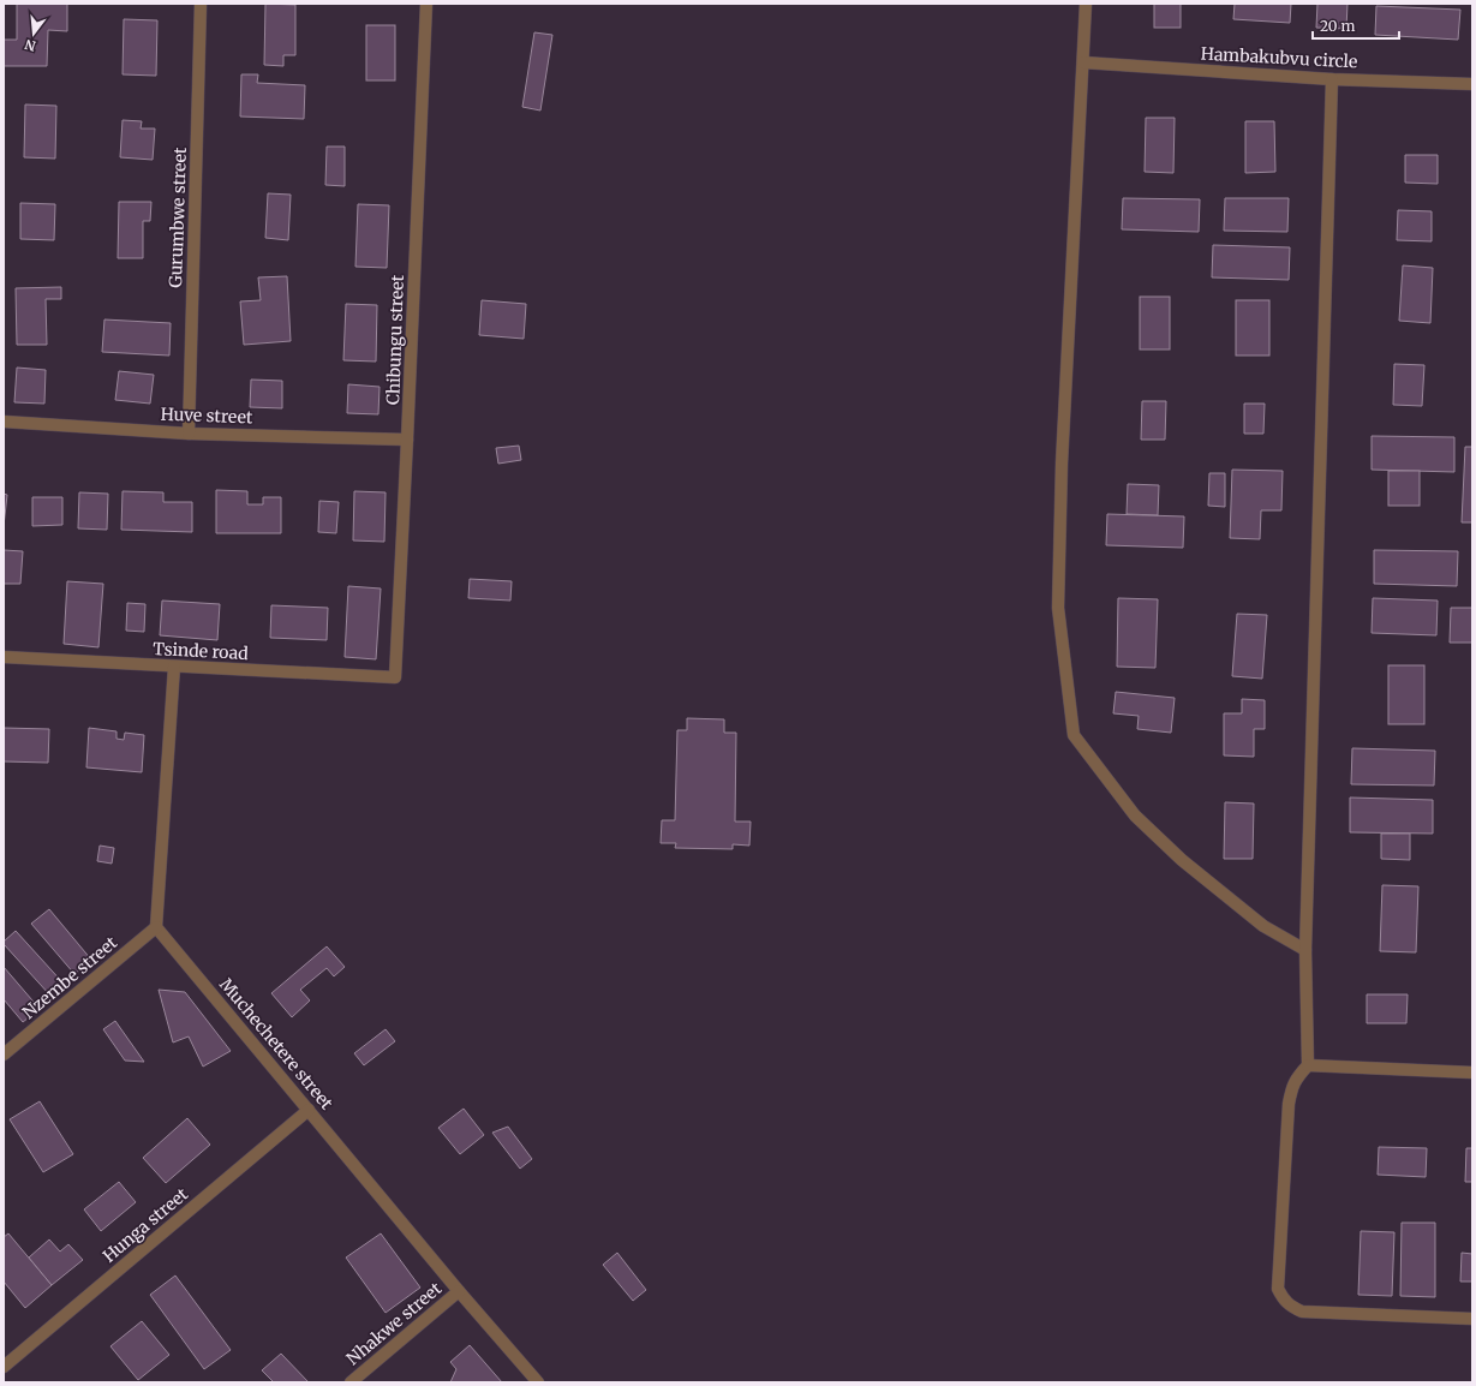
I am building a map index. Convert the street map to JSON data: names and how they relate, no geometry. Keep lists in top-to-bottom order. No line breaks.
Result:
{"streets":{"street":["Hambakubvu circle","Gurumbwe street","Chibungu street","Huve street","Tsinde road","Nzembe street","Muchechetere street","Hunga street","Nhakwe street"]},"crossings":[["Gurumbwe street","Huve street"],["Chibungu street","Huve street"],["Chibungu street","Tsinde road"],["Nzembe street","Muchechetere street"],["Muchechetere street","Hunga street"],["Muchechetere street","Nhakwe street"]],"scale_bar":"20 m","north":"bottom"}
